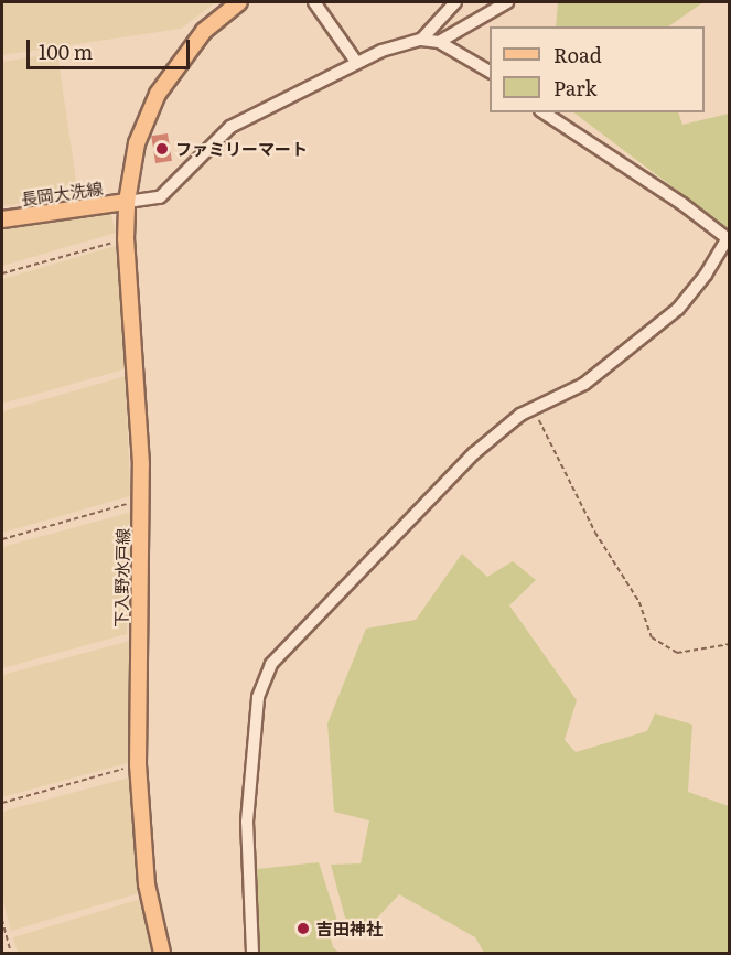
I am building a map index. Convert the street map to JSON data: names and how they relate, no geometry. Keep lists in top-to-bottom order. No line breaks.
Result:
{"streets":{"main road":["長岡大洗線","下入野水戸線"]},"crossings":[["長岡大洗線","下入野水戸線"]],"places":["ファミリーマート","吉田神社"],"legend":["Road","Park"],"scale_bar":"100 m"}
